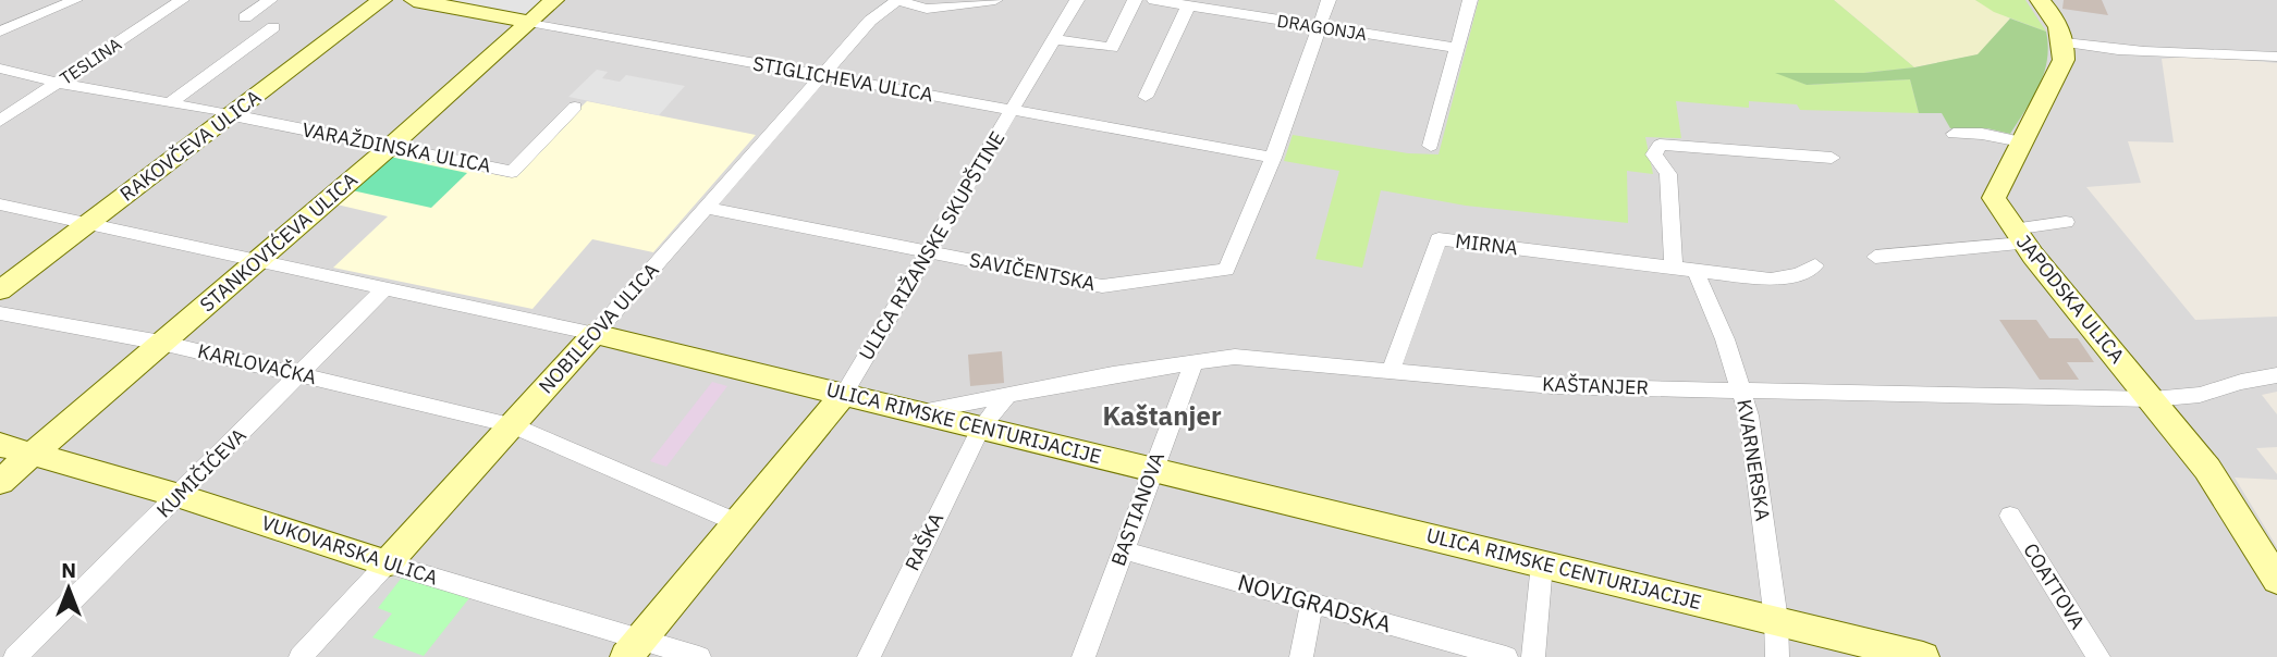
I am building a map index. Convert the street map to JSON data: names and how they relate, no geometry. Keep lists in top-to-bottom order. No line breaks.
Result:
{"streets":{"street":["DRAGONJA","TESLINA","STIGLICHEVA ULICA","RAKOVČEVA ULICA","VARAŽDINSKA ULICA","STANKOVIĆEVA ULICA","MIRNA","ULICA RIŽANSKE SKUPŠTINE","SAVIČENTSKA","JAPODSKA ULICA","NOBILEOVA ULICA","KARLOVAČKA","KAŠTANJER","ULICA RIMSKE CENTURIJACIJE","KVARNERSKA","KUMIČIĆEVA","BASTIANOVA","RAŠKA","VUKOVARSKA ULICA","COATTOVA","NOVIGRADSKA"]},"crossings":[["TESLINA","VARAŽDINSKA ULICA"],["STIGLICHEVA ULICA","STANKOVIĆEVA ULICA"],["STIGLICHEVA ULICA","ULICA RIŽANSKE SKUPŠTINE"],["STIGLICHEVA ULICA","SAVIČENTSKA"],["STIGLICHEVA ULICA","NOBILEOVA ULICA"],["RAKOVČEVA ULICA","ULICA RIMSKE CENTURIJACIJE"],["VARAŽDINSKA ULICA","STANKOVIĆEVA ULICA"],["STANKOVIĆEVA ULICA","KARLOVAČKA"],["STANKOVIĆEVA ULICA","ULICA RIMSKE CENTURIJACIJE"],["STANKOVIĆEVA ULICA","VUKOVARSKA ULICA"],["MIRNA","KAŠTANJER"],["MIRNA","KVARNERSKA"],["ULICA RIŽANSKE SKUPŠTINE","SAVIČENTSKA"],["ULICA RIŽANSKE SKUPŠTINE","KARLOVAČKA"],["ULICA RIŽANSKE SKUPŠTINE","ULICA RIMSKE CENTURIJACIJE"],["ULICA RIŽANSKE SKUPŠTINE","VUKOVARSKA ULICA"],["SAVIČENTSKA","NOBILEOVA ULICA"],["JAPODSKA ULICA","KAŠTANJER"],["NOBILEOVA ULICA","KARLOVAČKA"],["NOBILEOVA ULICA","ULICA RIMSKE CENTURIJACIJE"],["NOBILEOVA ULICA","VUKOVARSKA ULICA"],["KARLOVAČKA","KUMIČIĆEVA"],["KAŠTANJER","ULICA RIMSKE CENTURIJACIJE"],["KAŠTANJER","KVARNERSKA"],["KAŠTANJER","BASTIANOVA"],["KAŠTANJER","RAŠKA"],["ULICA RIMSKE CENTURIJACIJE","KVARNERSKA"],["ULICA RIMSKE CENTURIJACIJE","KUMIČIĆEVA"],["ULICA RIMSKE CENTURIJACIJE","BASTIANOVA"],["ULICA RIMSKE CENTURIJACIJE","RAŠKA"],["KUMIČIĆEVA","VUKOVARSKA ULICA"],["BASTIANOVA","NOVIGRADSKA"]],"districts":["Kaštanjer"],"north":"top"}
